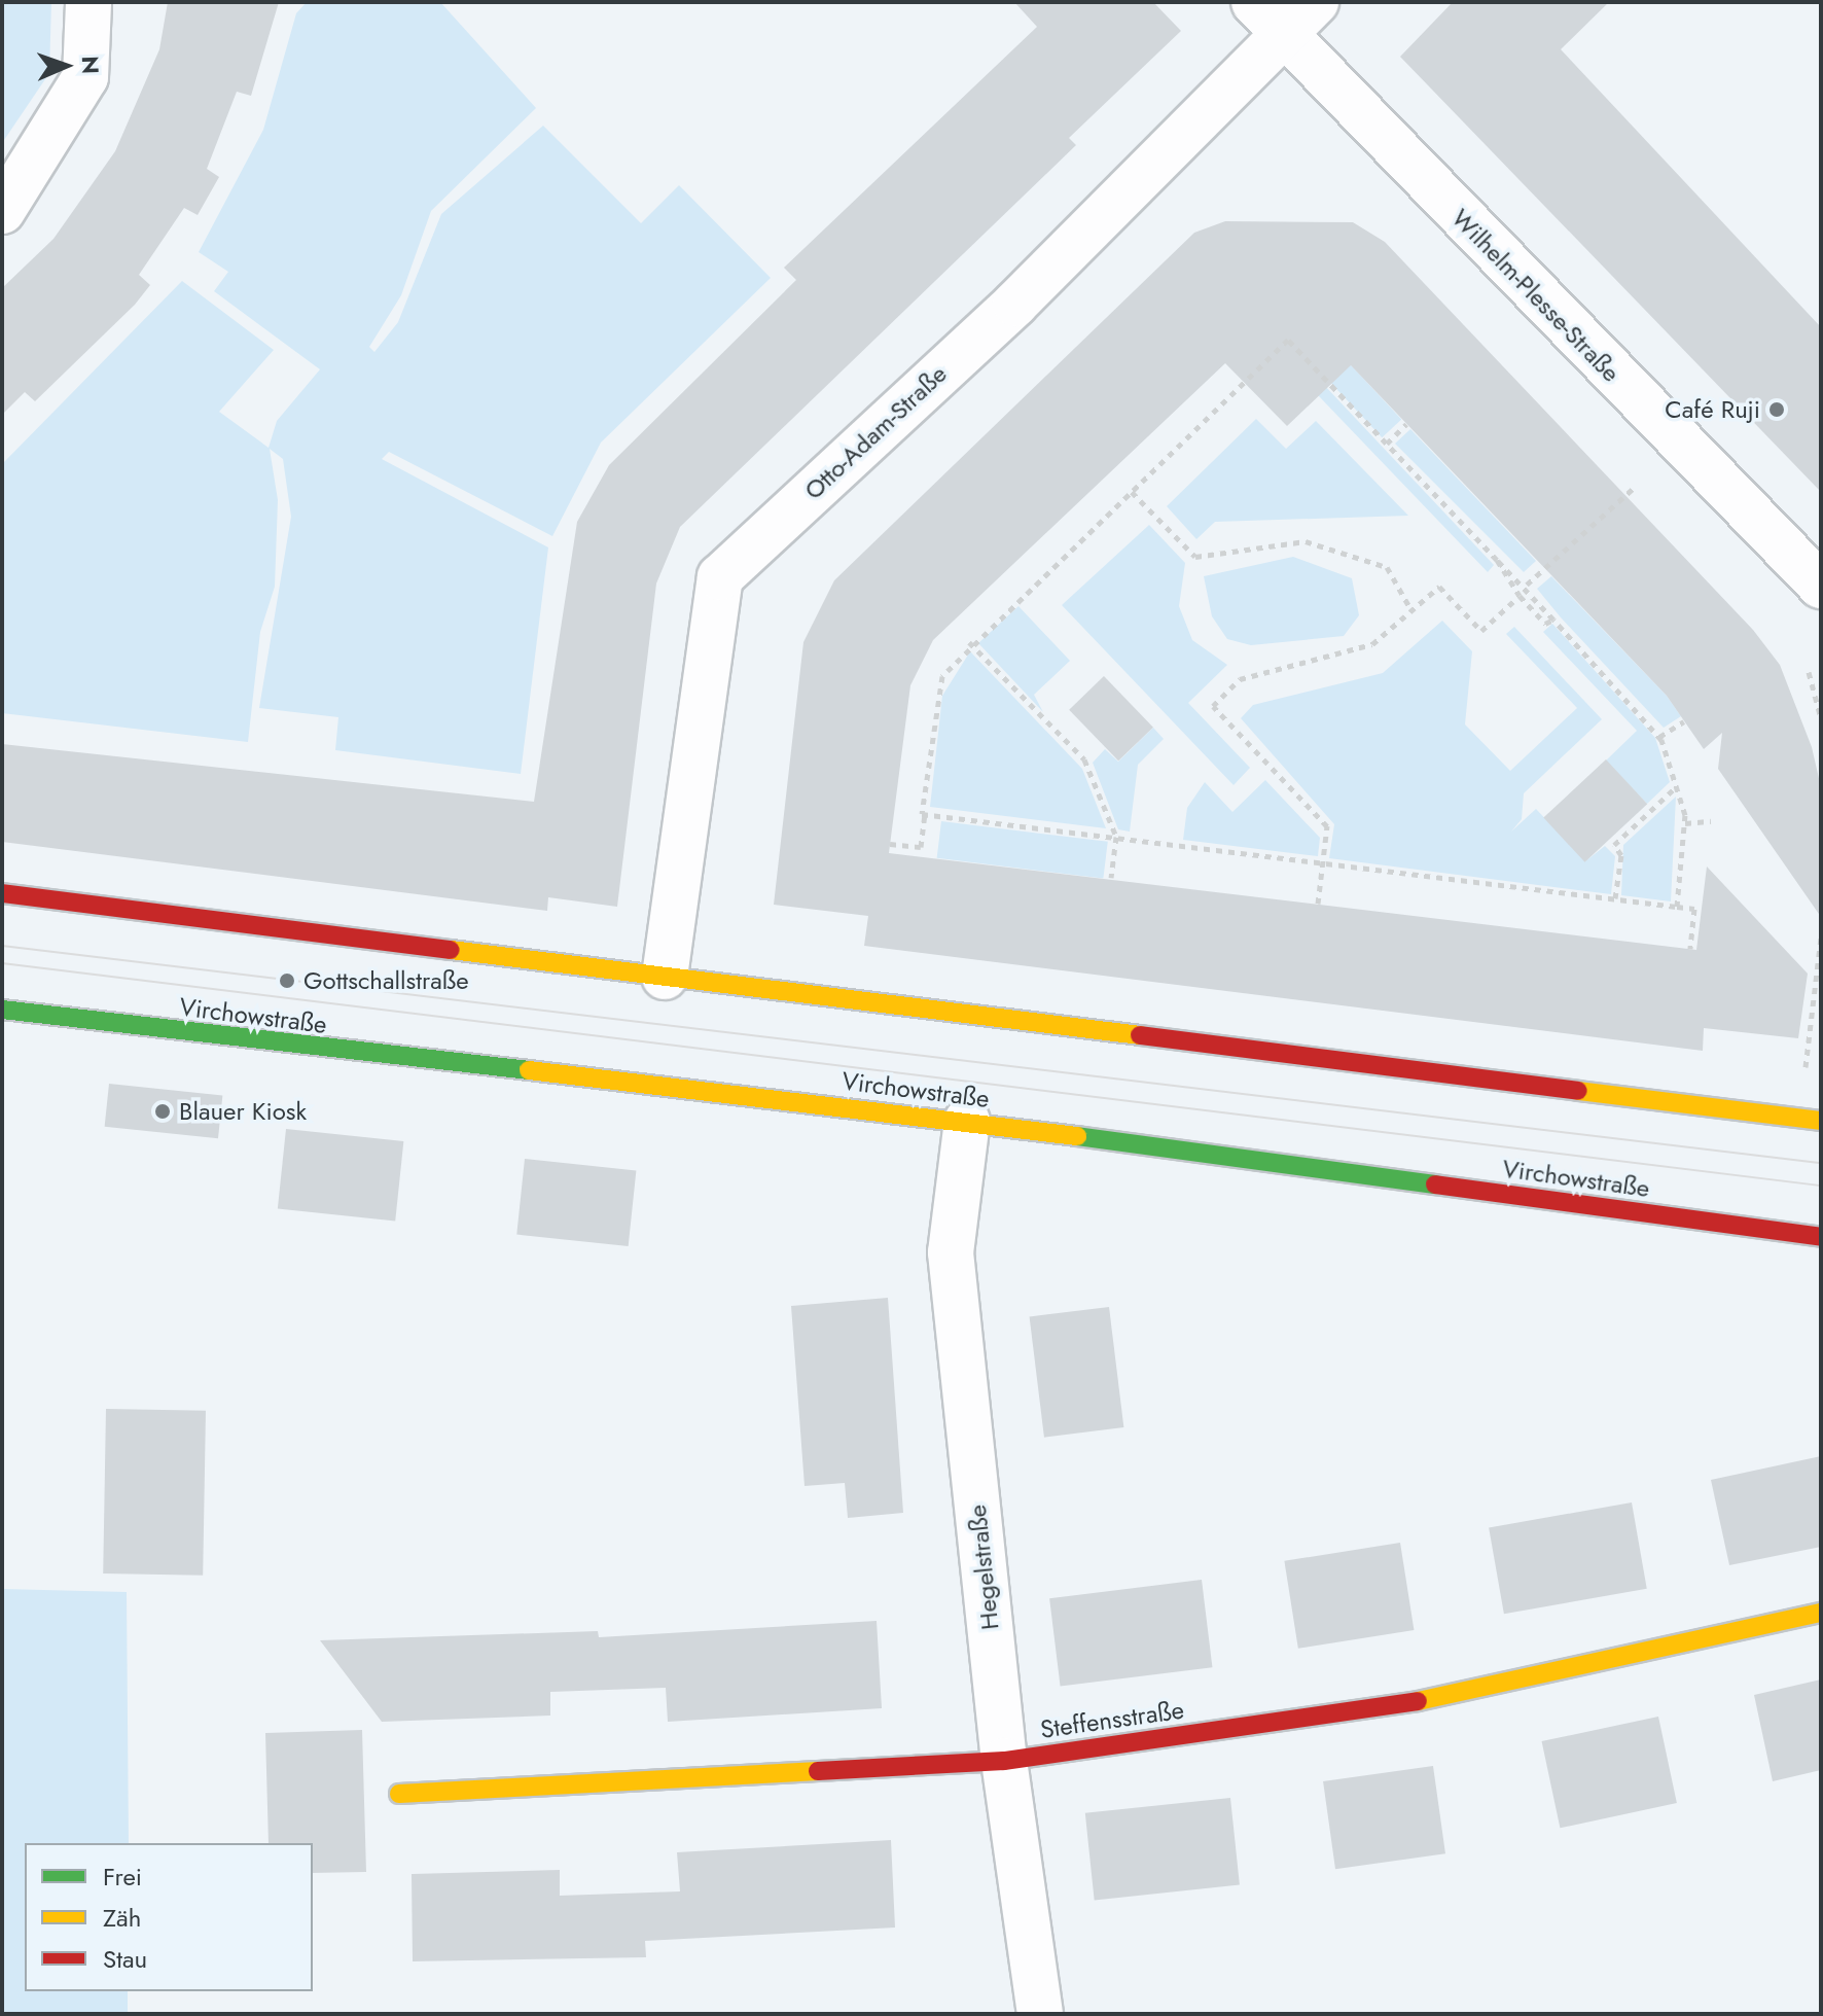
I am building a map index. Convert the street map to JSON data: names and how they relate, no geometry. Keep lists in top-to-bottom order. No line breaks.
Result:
{"streets":{"main road":["Virchowstraße","Steffensstraße"],"street":["Wilhelm-Plesse-Straße","Otto-Adam-Straße","Hegelstraße"]},"crossings":[["Wilhelm-Plesse-Straße","Otto-Adam-Straße"],["Virchowstraße","Hegelstraße"],["Hegelstraße","Steffensstraße"]],"places":["Café Ruji","Gottschallstraße","Blauer Kiosk"],"legend":["Frei","Zäh","Stau"],"north":"right"}
